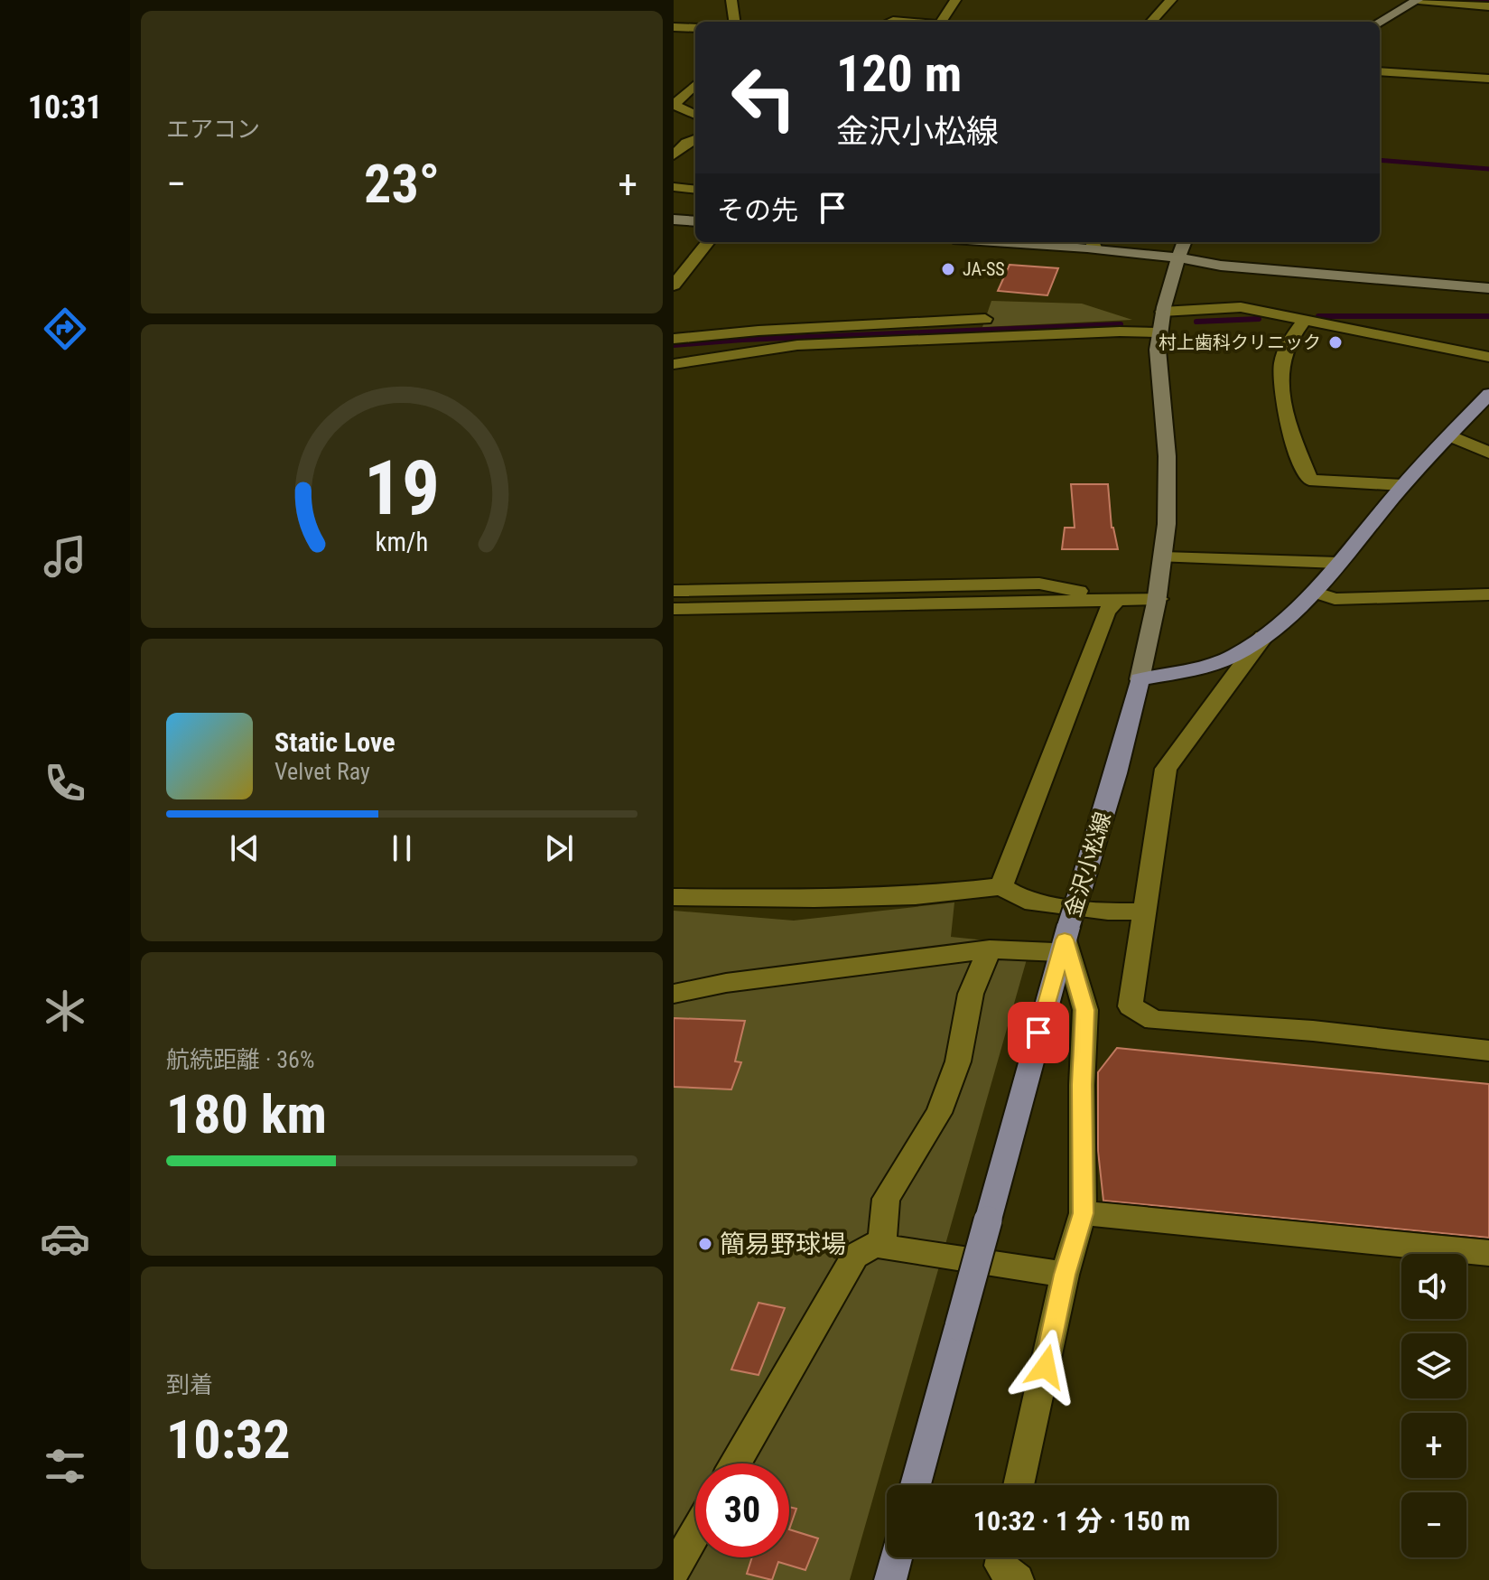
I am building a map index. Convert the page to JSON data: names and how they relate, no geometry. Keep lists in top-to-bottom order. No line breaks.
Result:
{"streets":{"main road":["金沢小松線"]},"places":["JA-SS","村上歯科クリニック","簡易野球場"],"page":{"tabs":"10:31","tile":["エアコン",["航続距離 · 36%","180 km"],["到着","10:32"]],"turn":["120 m","金沢小松線"],"heat":["−","23°","+"],"then":"その先","song":["Static Love","Velvet Ray"],"map_buttons":["+","−"],"limit":"30","trip":"10:32 · 1 分 · 150 m","gauge":["19","km/h"]}}
